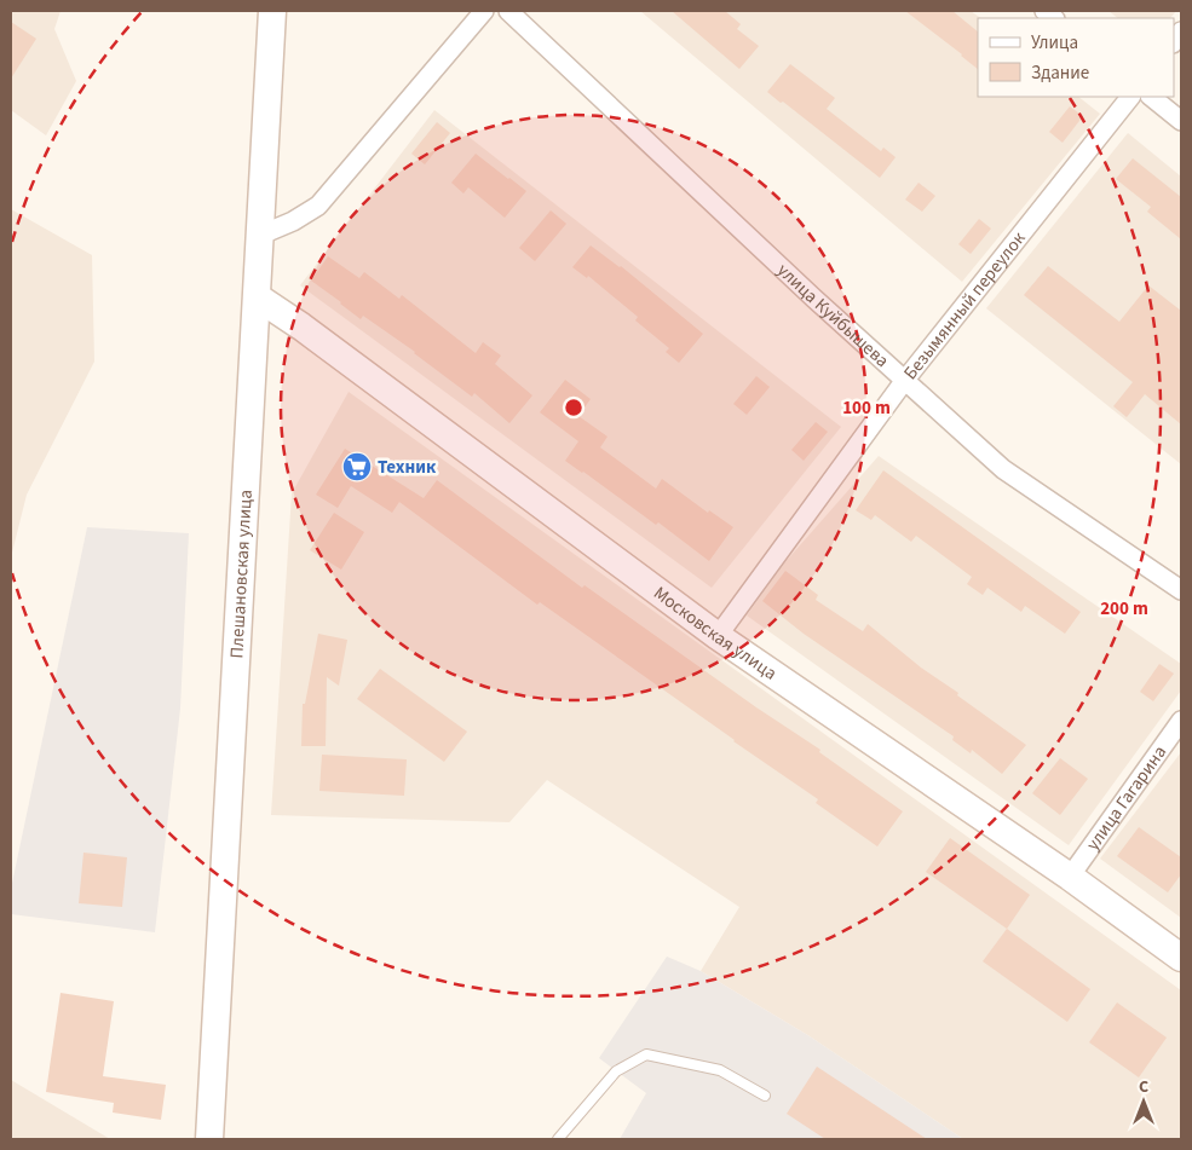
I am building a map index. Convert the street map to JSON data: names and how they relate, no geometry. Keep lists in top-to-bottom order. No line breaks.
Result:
{"streets":{"street":["Безымянный переулок","улица Куйбышева","Плешановская улица","Московская улица","улица Гагарина"]},"crossings":[["Безымянный переулок","улица Куйбышева"],["Безымянный переулок","Московская улица"],["Плешановская улица","Московская улица"],["Московская улица","улица Гагарина"]],"places":{"supermarket":["Техник"]},"legend":["Улица","Здание"],"north":"top","rings":["100 m","200 m"]}
